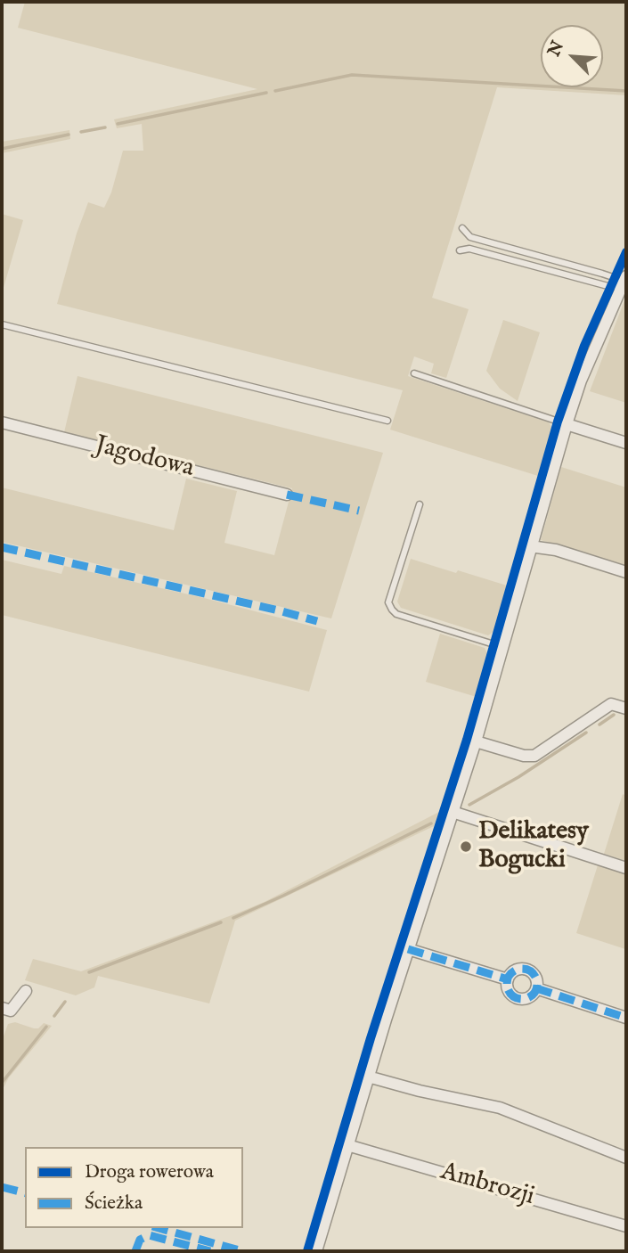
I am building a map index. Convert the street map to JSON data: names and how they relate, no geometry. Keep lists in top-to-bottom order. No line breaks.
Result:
{"streets":{"street":["Jagodowa","Ambrozji"]},"places":["Delikatesy Bogucki"],"legend":["Droga rowerowa","Ścieżka"],"north":"top left"}
